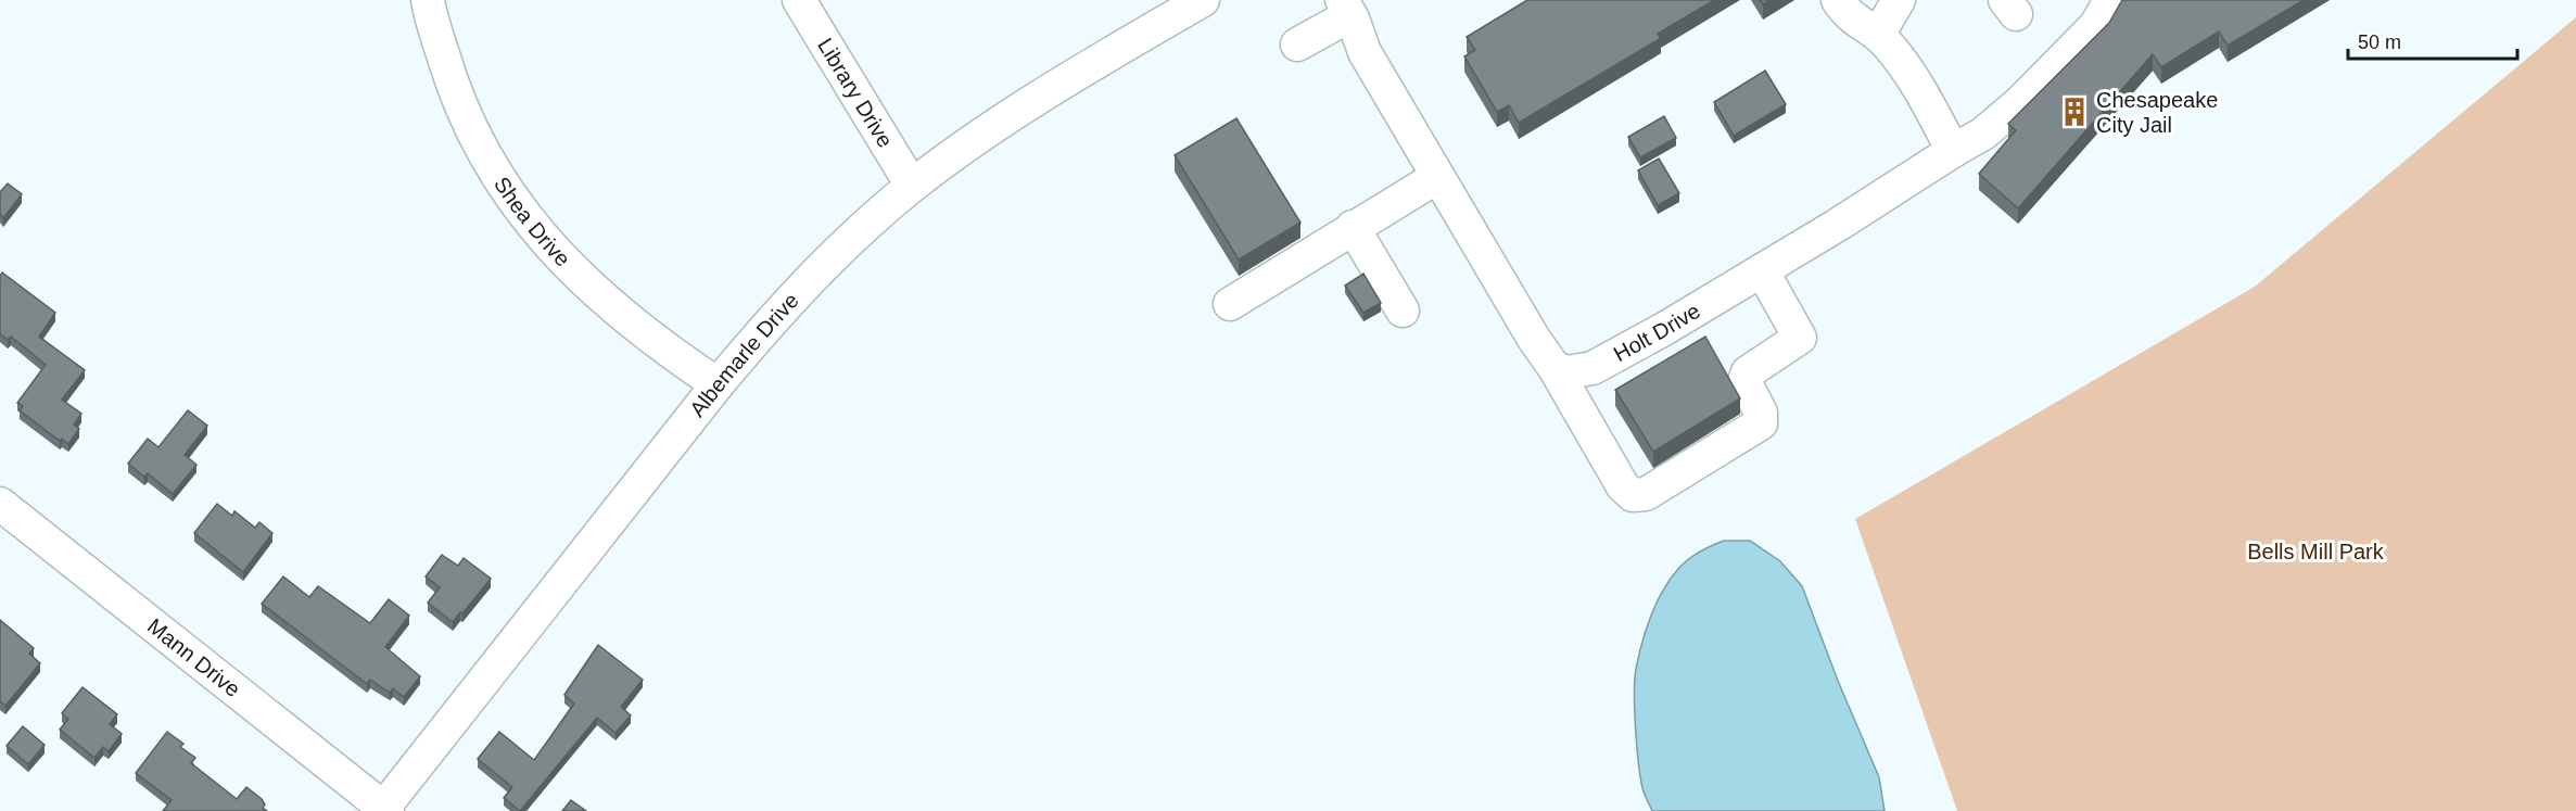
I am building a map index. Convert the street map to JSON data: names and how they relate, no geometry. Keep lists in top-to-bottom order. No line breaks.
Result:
{"streets":{"street":["Library Drive","Shea Drive","Holt Drive","Albemarle Drive","Mann Drive"]},"crossings":[["Library Drive","Albemarle Drive"],["Shea Drive","Albemarle Drive"],["Albemarle Drive","Mann Drive"]],"parks":["Bells Mill Park"],"places":{"building":["Chesapeake City Jail"]},"scale_bar":"50 m"}
